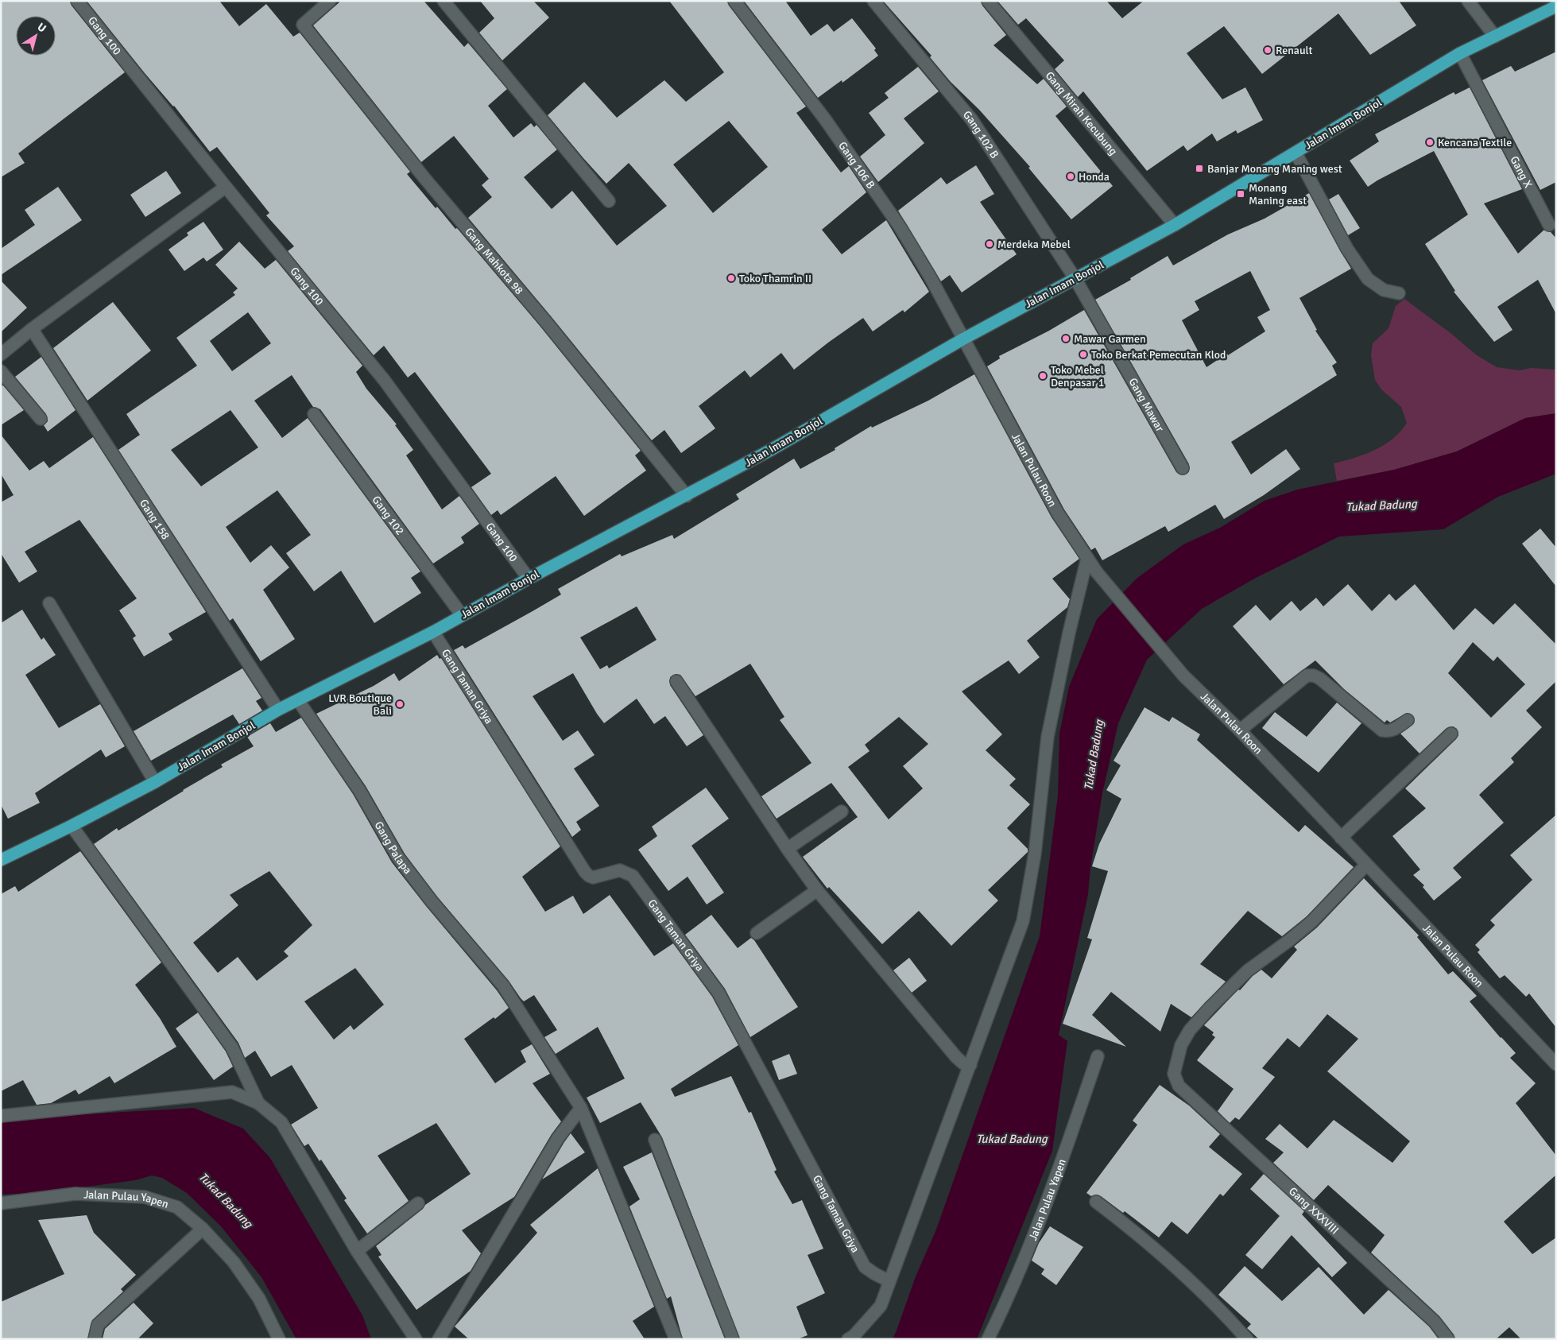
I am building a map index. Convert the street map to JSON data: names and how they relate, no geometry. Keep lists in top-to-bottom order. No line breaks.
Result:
{"streets":{"highway":["Jalan Imam Bonjol"],"street":["Gang 100","Gang Mirah Kecubung","Gang 102 B","Gang 106 B","Gang X","Gang Mahkota 98","Gang Mawar","Jalan Pulau Roon","Gang 102","Gang 158","Gang Taman Griya","Gang Palapa","Jalan Pulau Yapen","Gang XXXVIII"]},"crossings":[["Gang 100","Jalan Imam Bonjol"],["Gang Mirah Kecubung","Jalan Imam Bonjol"],["Jalan Imam Bonjol","Gang 102 B"],["Jalan Imam Bonjol","Gang 106 B"],["Jalan Imam Bonjol","Gang X"],["Jalan Imam Bonjol","Gang Mahkota 98"],["Jalan Imam Bonjol","Gang Mawar"],["Jalan Imam Bonjol","Jalan Pulau Roon"],["Jalan Imam Bonjol","Gang 102"],["Jalan Imam Bonjol","Gang 158"],["Jalan Imam Bonjol","Gang Taman Griya"],["Jalan Imam Bonjol","Gang Palapa"],["Gang 102 B","Gang Mawar"],["Gang 106 B","Jalan Pulau Roon"],["Jalan Pulau Roon","Gang XXXVIII"]],"water":["Tukad Badung"],"places":{"other":["Renault","Kencana Textile","Honda","Merdeka Mebel","Toko Thamrin II","Mawar Garmen","Toko Berkat Pemecutan Klod","Toko Mebel Denpasar 1","LVR Boutique Bali"],"transit":["Banjar Monang Maning west","Monang Maning east"]},"north":"top right"}
